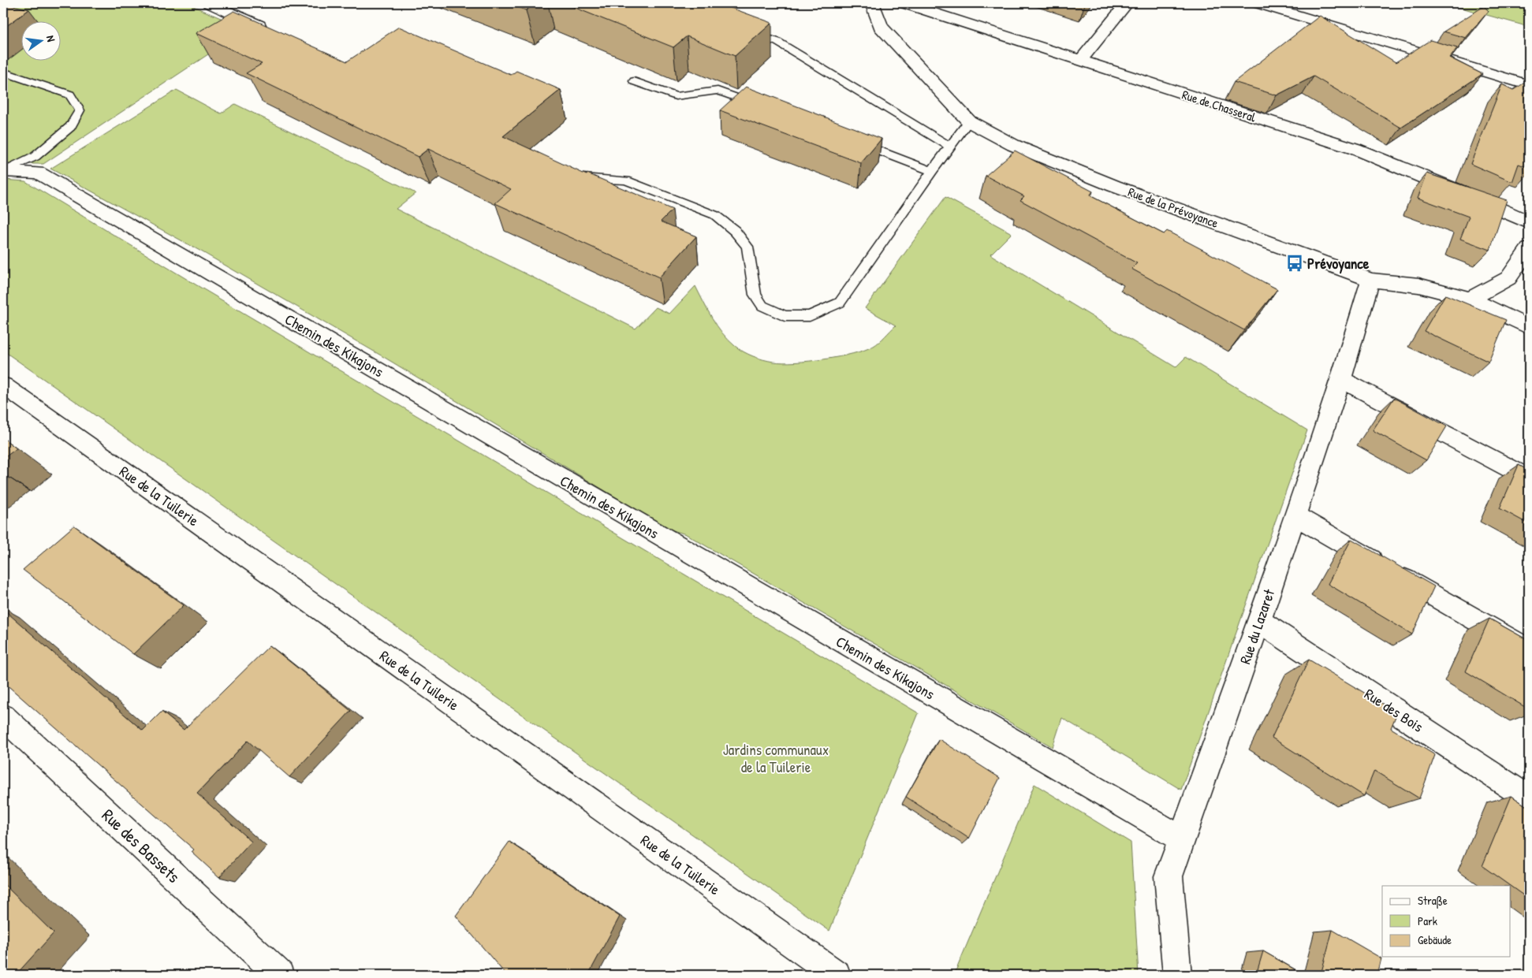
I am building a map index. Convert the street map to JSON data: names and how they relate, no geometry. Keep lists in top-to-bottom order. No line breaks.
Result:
{"streets":{"street":["Rue de Chasseral","Rue de la Prévoyance","Chemin des Kikajons","Rue de la Tuilerie","Rue du Lazaret","Rue des Bois","Rue des Bassets"]},"crossings":[["Rue de la Prévoyance","Rue du Lazaret"],["Chemin des Kikajons","Rue du Lazaret"],["Rue du Lazaret","Rue des Bois"]],"parks":["Jardins communaux de la Tuilerie"],"places":{"bus stop":["Prévoyance"]},"legend":["Straße","Park","Gebäude"],"north":"right"}
